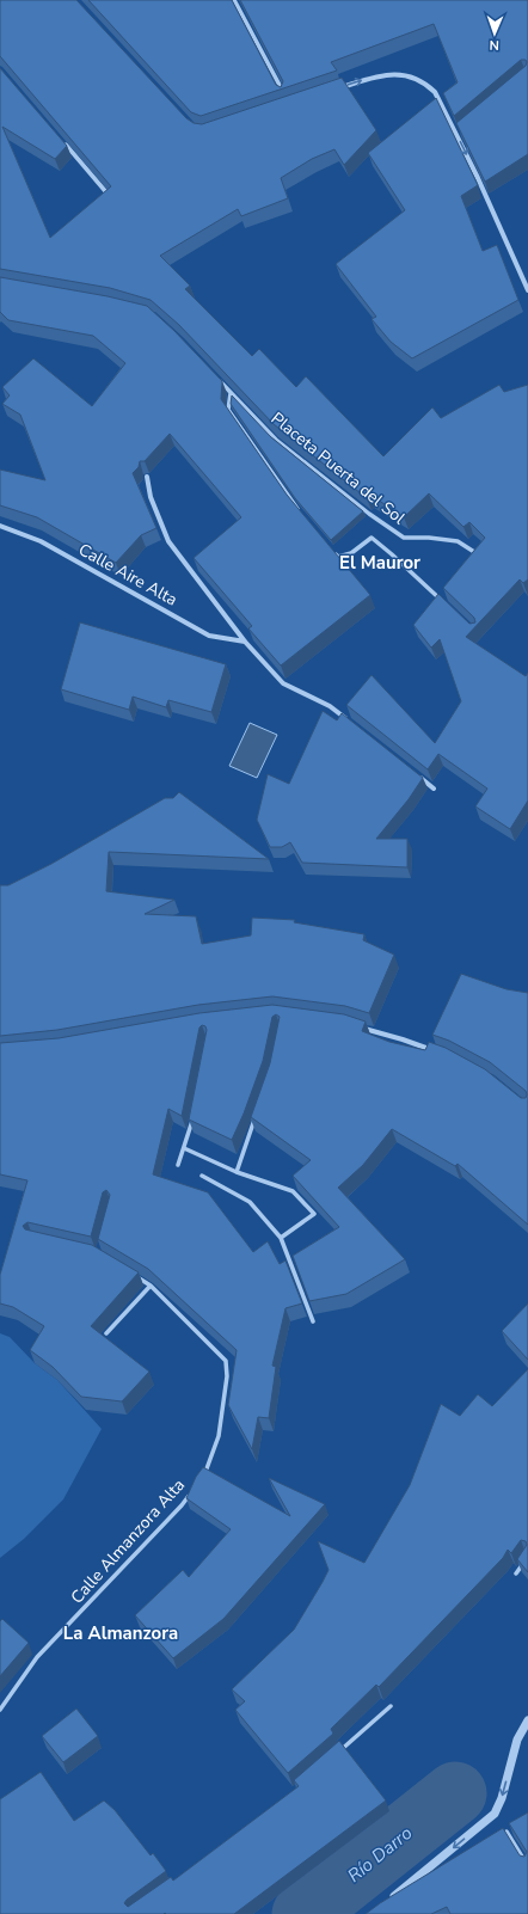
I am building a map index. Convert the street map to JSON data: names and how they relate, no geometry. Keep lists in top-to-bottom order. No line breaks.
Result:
{"streets":{"street":["Placeta Puerta del Sol","Calle Aire Alta","Calle Almanzora Alta"]},"districts":["El Mauror","La Almanzora"],"water":["Río Darro"],"north":"bottom"}
